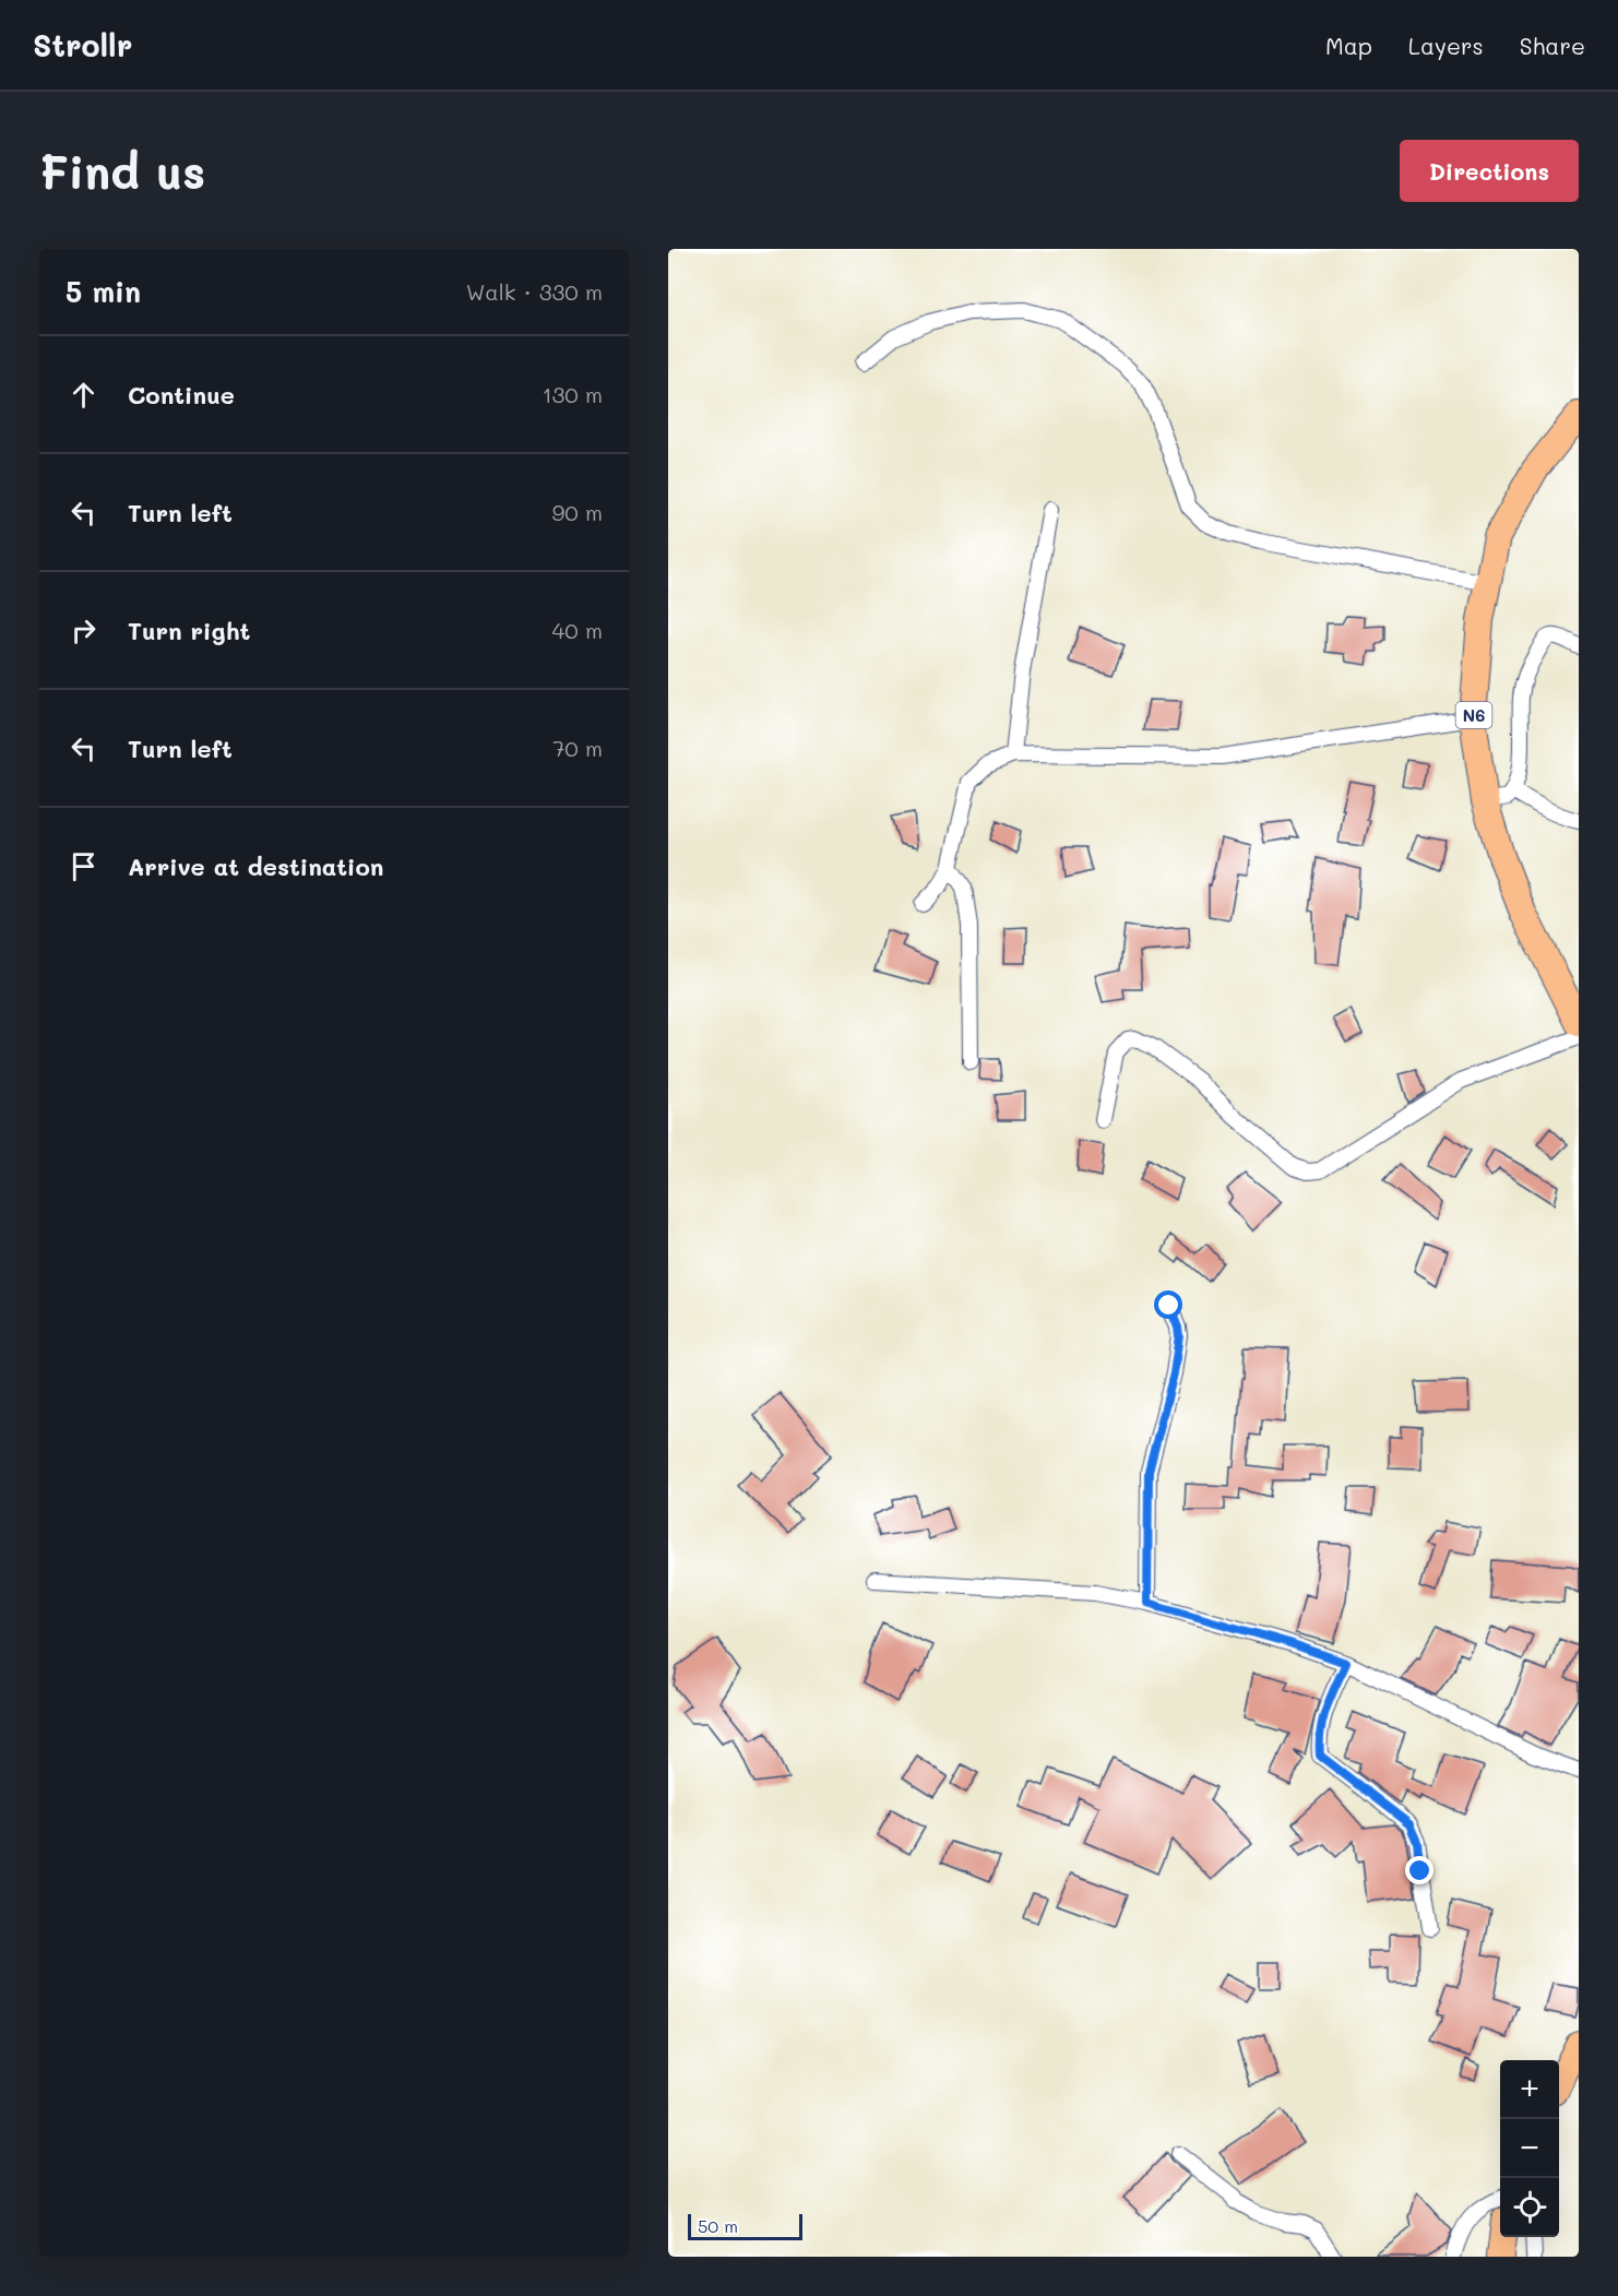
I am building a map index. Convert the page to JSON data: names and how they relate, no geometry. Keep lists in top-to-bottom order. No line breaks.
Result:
{"streets":{"highway":["N6"]},"scale_bar":"50 m","page":{"header":"Strollr","nav":["Map","Layers","Share"],"buttons":"Directions","title":"Find us","heading":["5 min","Walk · 330 m"],"list":[["Continue","130 m"],["Turn left","90 m"],["Turn right","40 m"],["Turn left","70 m"],"Arrive at destination"],"map_buttons":["+","−"],"scale":"50 m"}}
